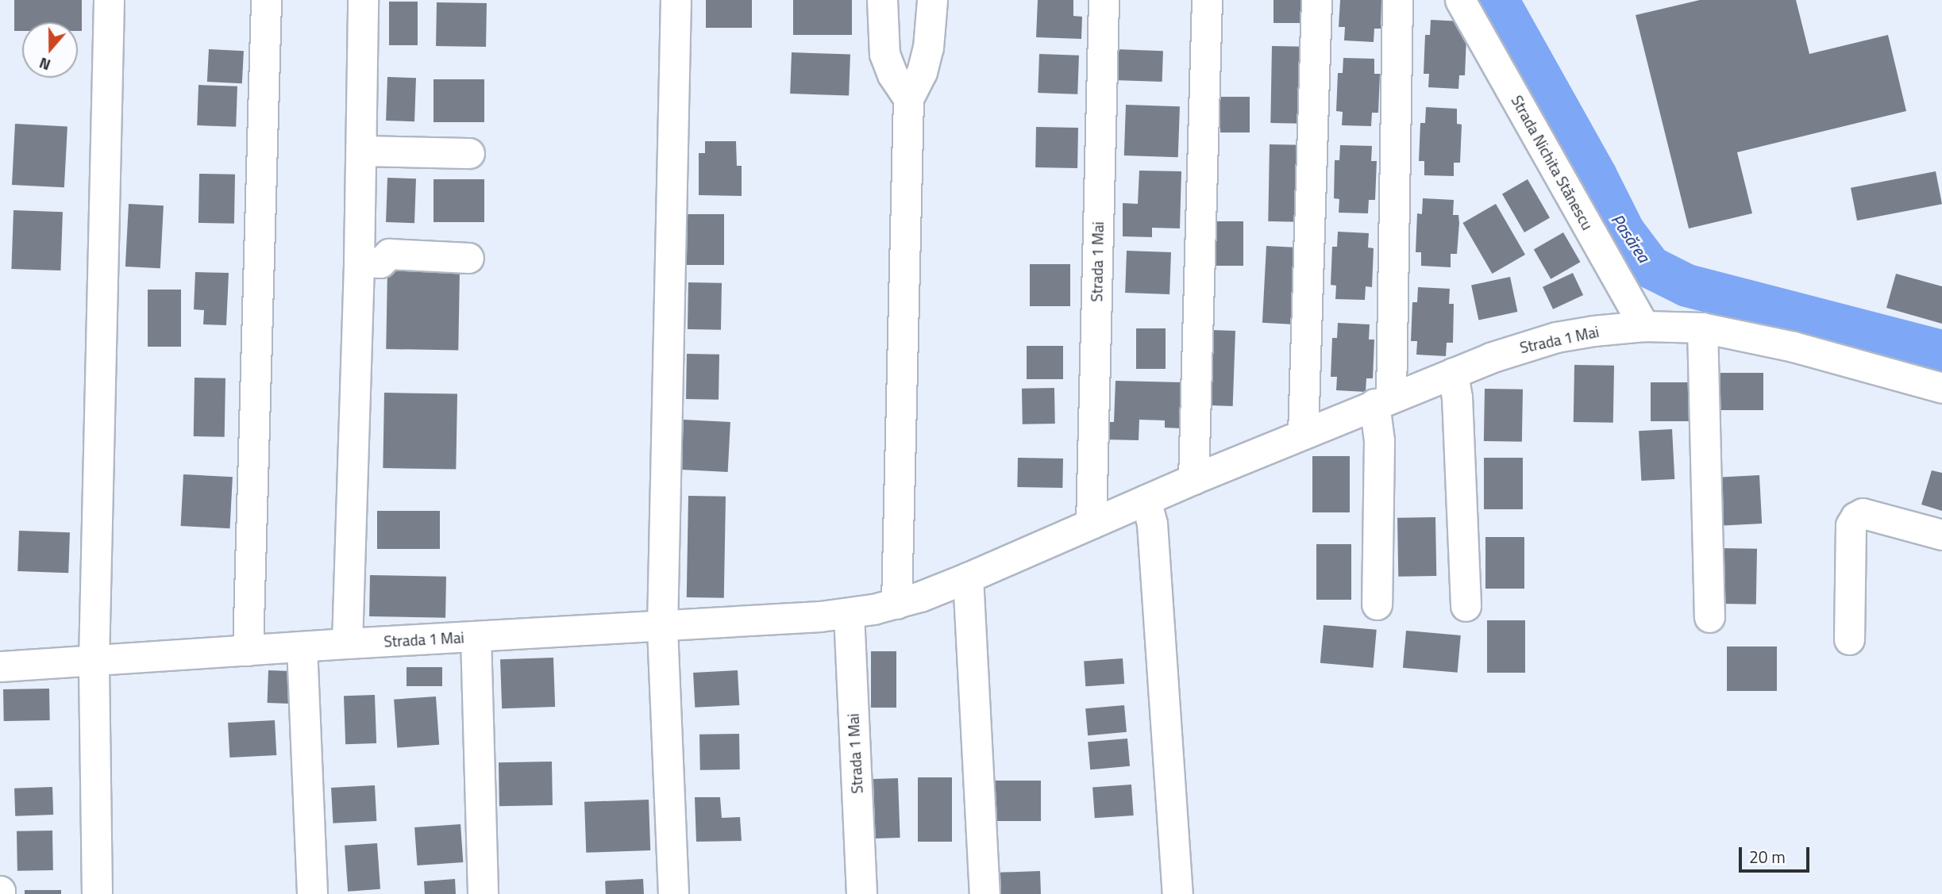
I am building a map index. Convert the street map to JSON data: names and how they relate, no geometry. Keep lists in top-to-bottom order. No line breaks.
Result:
{"streets":{"street":["Strada Nichita Stănescu","Strada 1 Mai"]},"crossings":[["Strada Nichita Stănescu","Strada 1 Mai"]],"water":["Pasărea"],"scale_bar":"20 m","north":"bottom"}
